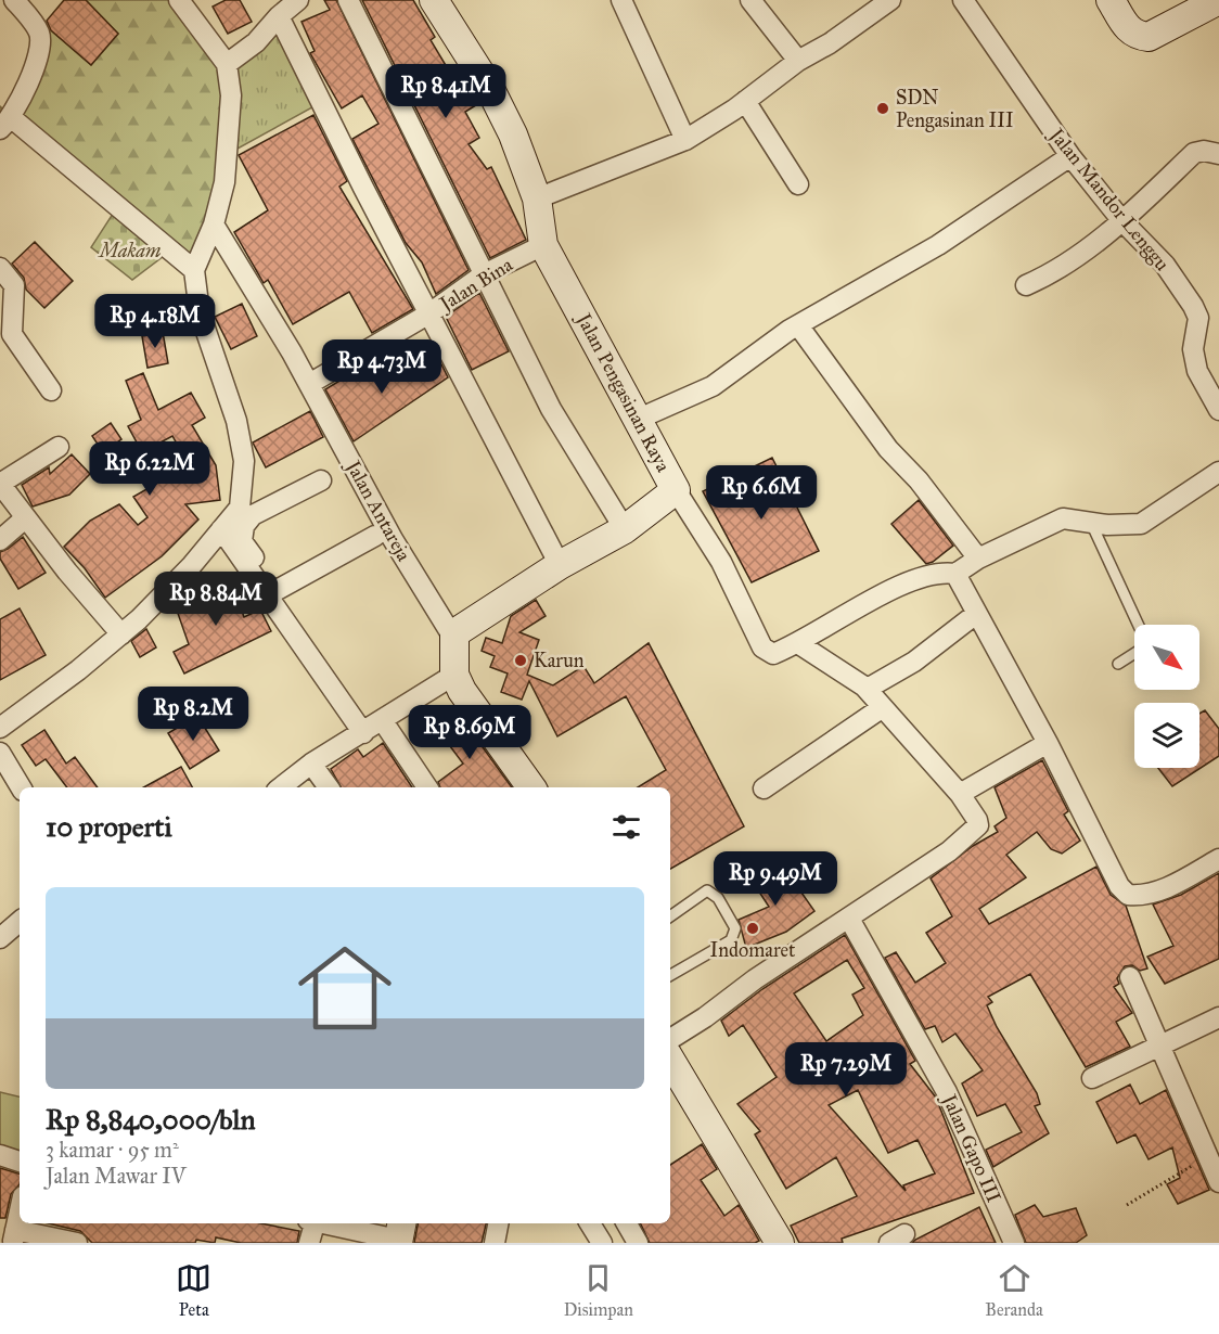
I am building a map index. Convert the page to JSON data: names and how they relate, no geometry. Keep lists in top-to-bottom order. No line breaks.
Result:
{"streets":{"street":["Jalan Mandor Lenggu","Jalan Bina","Jalan Pengasinan Raya","Jalan Antareja","Jalan Gapo III"]},"crossings":[["Jalan Bina","Jalan Pengasinan Raya"],["Jalan Bina","Jalan Antareja"],["Jalan Pengasinan Raya","Jalan Antareja"]],"parks":["Makam"],"places":["SDN Pengasinan III","Karun","Indomaret"],"north":"bottom right","page":{"price":["Rp 8.41M","Rp 4.18M","Rp 4.73M","Rp 6.22M","Rp 6.6M","Rp 8.84M","Rp 8.2M","Rp 8.69M","Rp 9.49M","Rp 7.29M"],"heading":"10 properti","list":[{"name":"Rp 8,840,000/bln","note":"3 kamar · 95 m² · Jalan Mawar IV"}],"tabs":["Peta","Disimpan","Beranda"]}}
